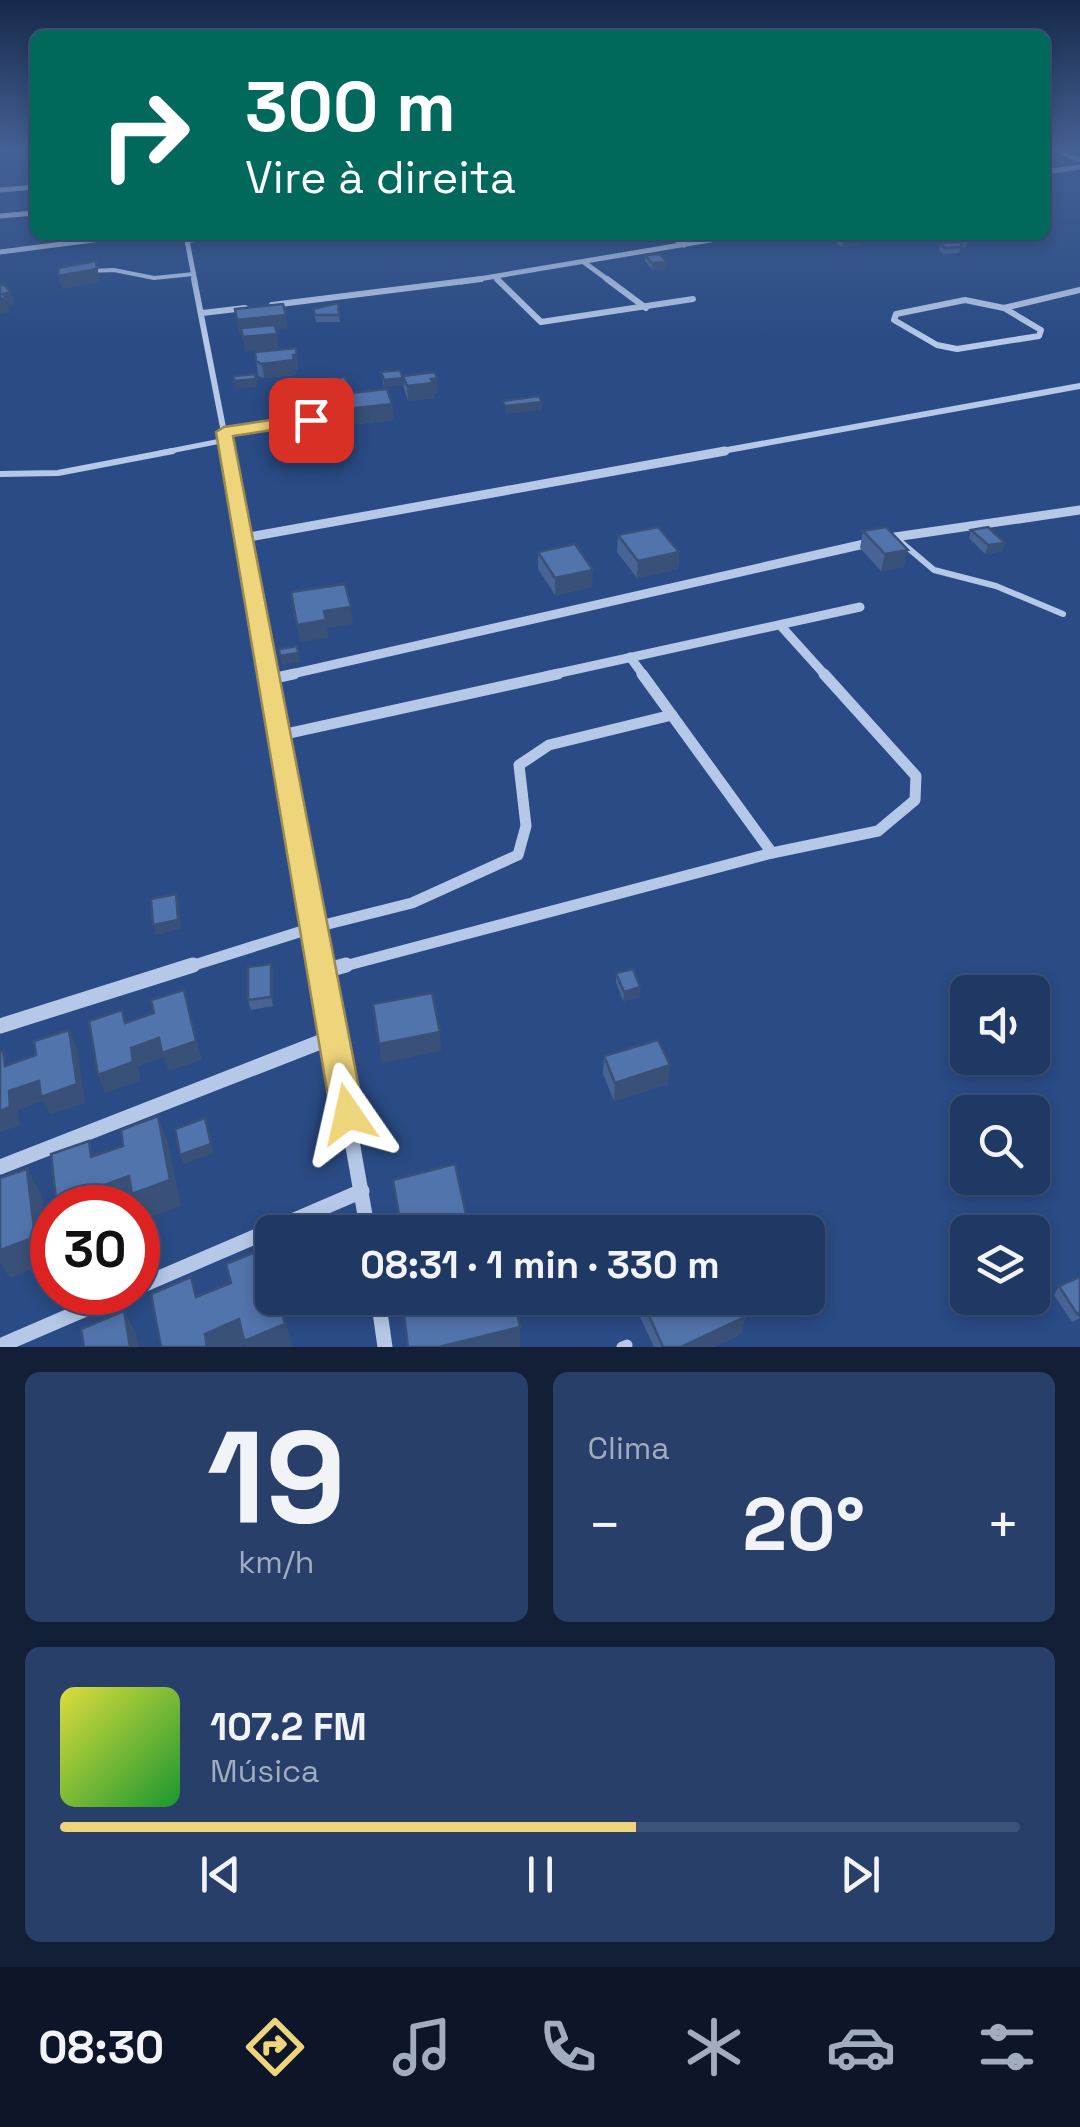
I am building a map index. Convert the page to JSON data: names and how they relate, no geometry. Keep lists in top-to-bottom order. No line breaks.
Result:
{"page":{"turn":["300 m","Vire à direita"],"limit":"30","trip":"08:31 · 1 min · 330 m","tile":[["19","km/h"],"Clima"],"heat":["−","20°","+"],"song":["107.2 FM","Música"],"tabs":"08:30"}}
